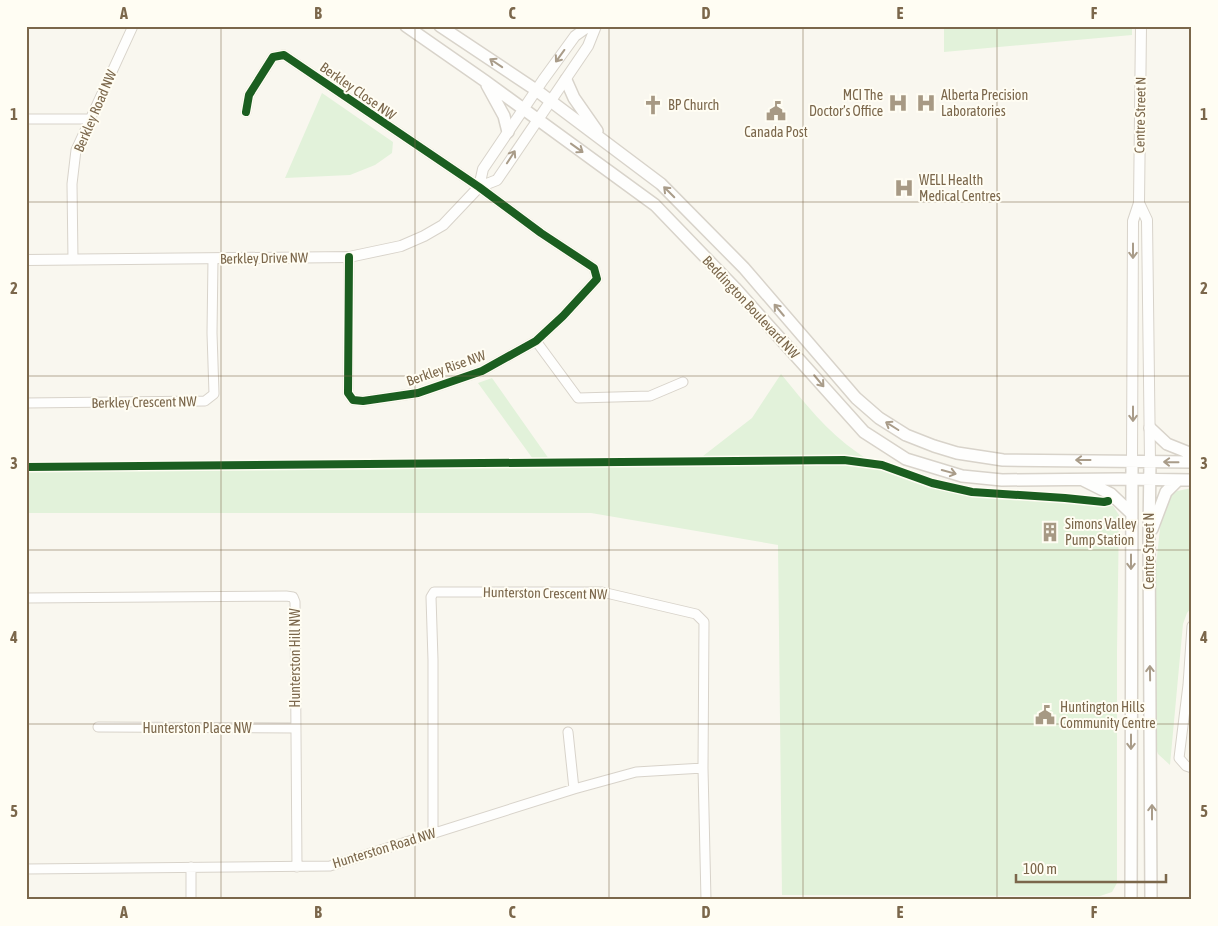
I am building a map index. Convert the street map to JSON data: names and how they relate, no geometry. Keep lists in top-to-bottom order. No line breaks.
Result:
{"streets":{"main road":["Centre Street N","Beddington Boulevard NW"],"street":["Berkley Close NW","Berkley Road NW","Berkley Drive NW","Berkley Rise NW","Berkley Crescent NW","Hunterston Crescent NW","Hunterston Hill NW","Hunterston Place NW","Hunterston Road NW"]},"crossings":[["Berkley Close NW","Berkley Drive NW"],["Berkley Close NW","Berkley Rise NW"],["Berkley Road NW","Berkley Drive NW"],["Centre Street N","Beddington Boulevard NW"],["Berkley Drive NW","Beddington Boulevard NW"],["Berkley Drive NW","Berkley Rise NW"],["Berkley Drive NW","Berkley Crescent NW"],["Hunterston Crescent NW","Hunterston Road NW"],["Hunterston Hill NW","Hunterston Place NW"],["Hunterston Hill NW","Hunterston Road NW"]],"places":{"hospital":["MCI The Doctor’s Office","Alberta Precision Laboratories","WELL Health Medical Centres"],"church":["BP Church"],"public building":["Canada Post","Huntington Hills Community Centre"],"building":["Simons Valley Pump Station"]},"scale_bar":"100 m","grid":{"columns":["A","B","C","D","E","F"],"rows":["1","2","3","4","5"]}}
